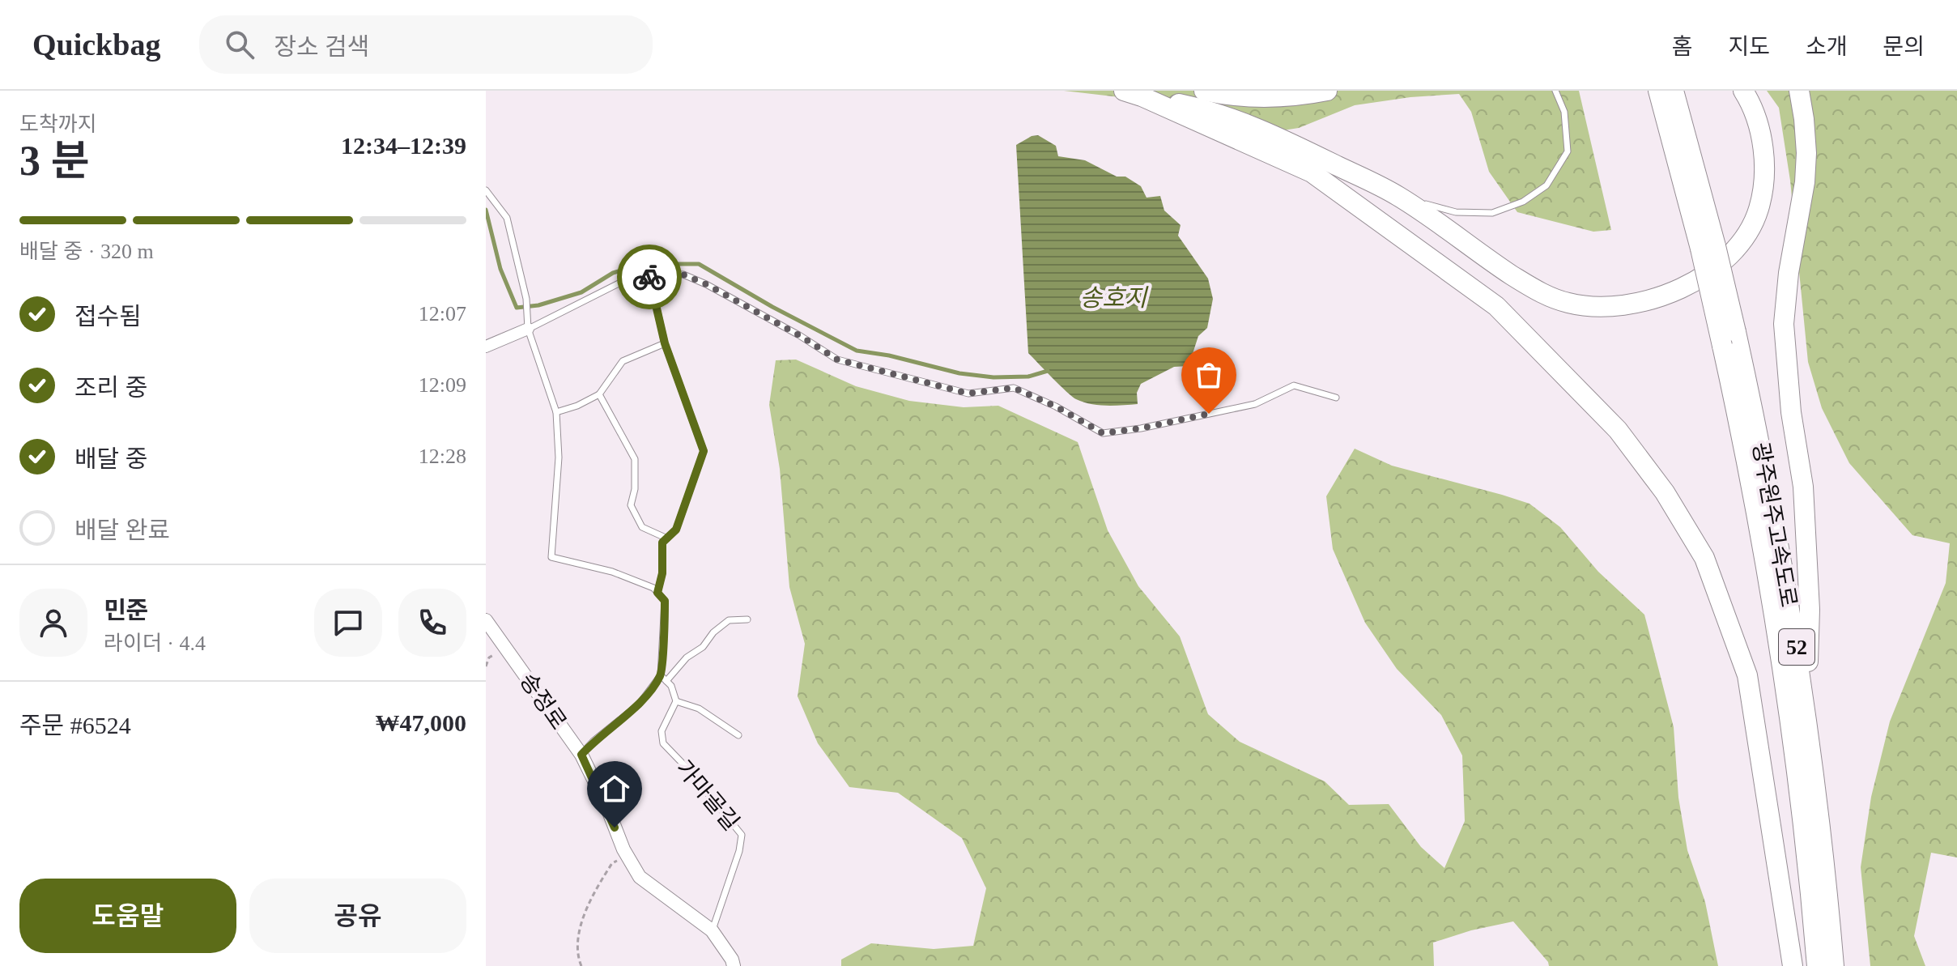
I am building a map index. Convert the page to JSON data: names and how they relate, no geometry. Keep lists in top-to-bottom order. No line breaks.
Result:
{"streets":{"highway":["광주원주고속도로","52"],"street":["송정로"],"lane":["가마골길"]},"crossings":[["송정로","가마골길"]],"water":["송호지"],"page":{"header":"Quickbag","search":"장소 검색","nav":["홈","지도","소개","문의"],"heading":["3 분","도착까지","12:34–12:39"],"panel":["민준","라이더 · 4.4","주문 #6524","₩47,000"],"bar":"배달 중 · 320 m","list":[["접수됨","12:07"],["조리 중","12:09"],["배달 중","12:28"],"배달 완료"],"buttons":["도움말","공유"]}}
